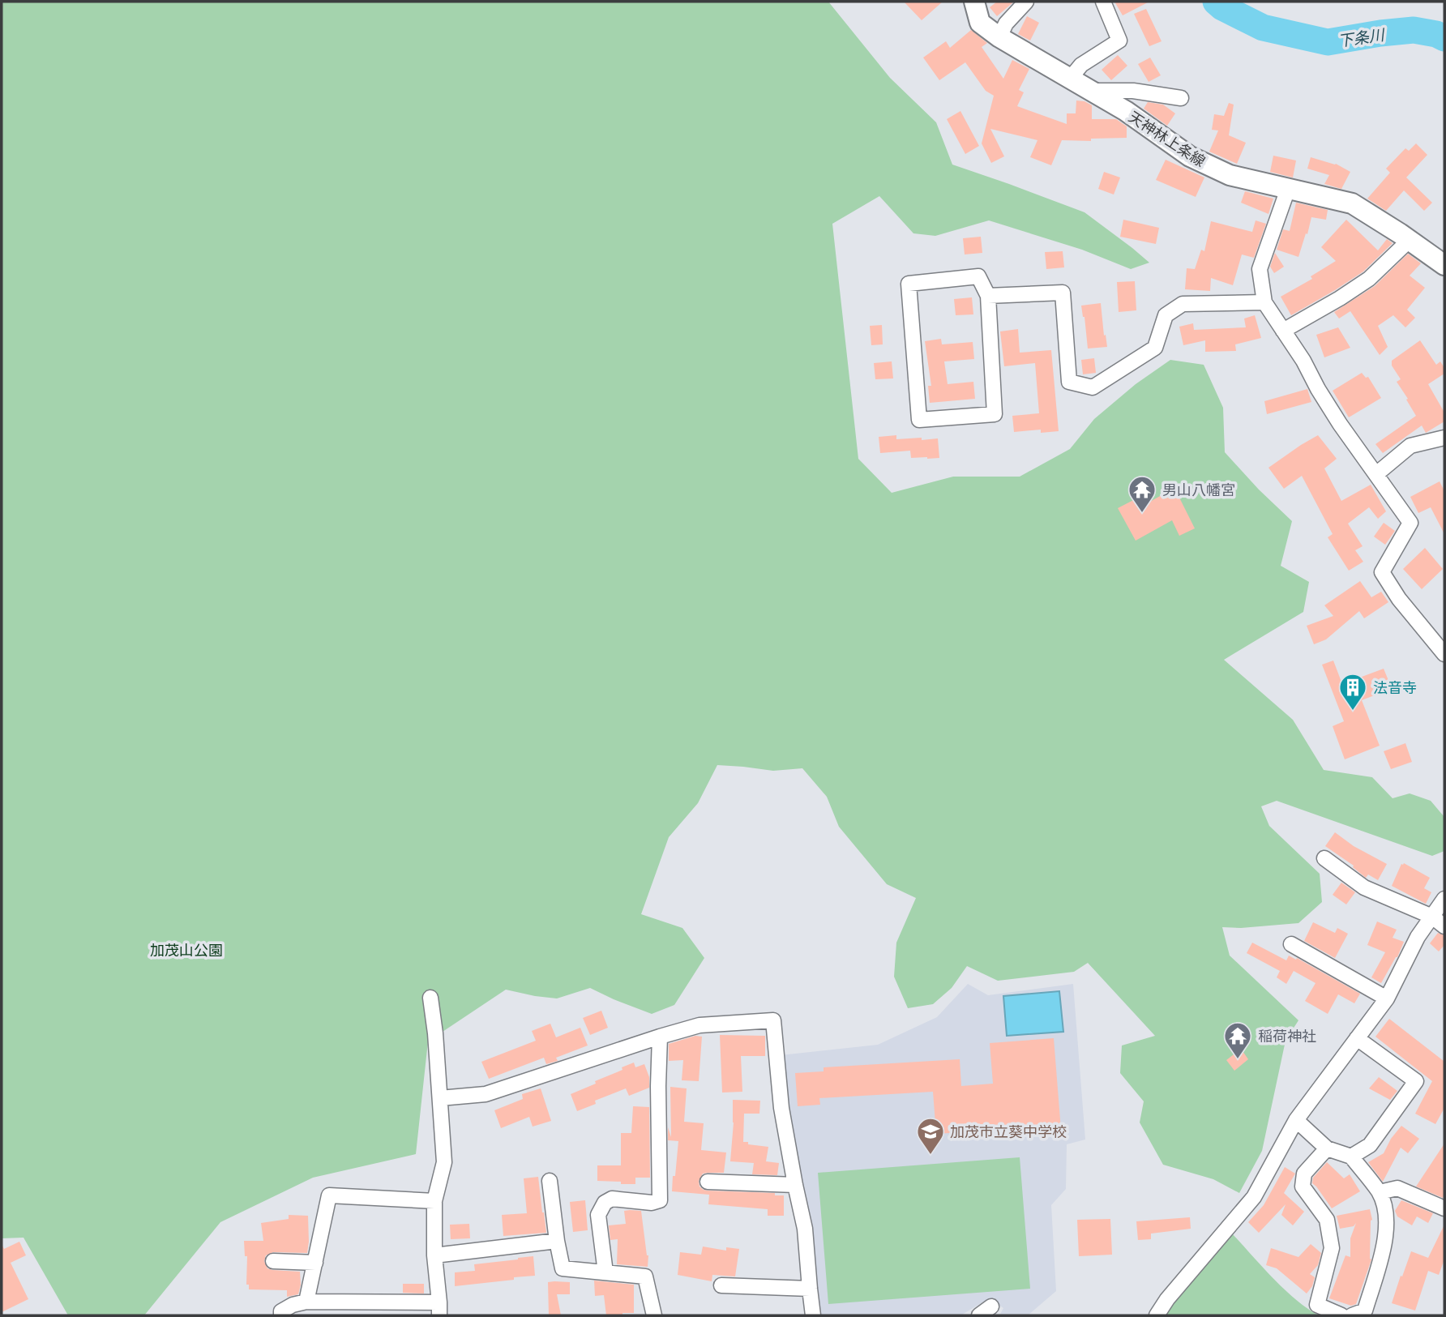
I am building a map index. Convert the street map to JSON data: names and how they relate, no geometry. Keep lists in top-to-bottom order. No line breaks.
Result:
{"streets":{"main road":["天神林上条線"]},"water":["下条川"],"parks":["加茂山公園"],"places":{"temple":["男山八幡宮","稲荷神社"],"building":["法音寺"],"school or university":["加茂市立葵中学校"]}}
